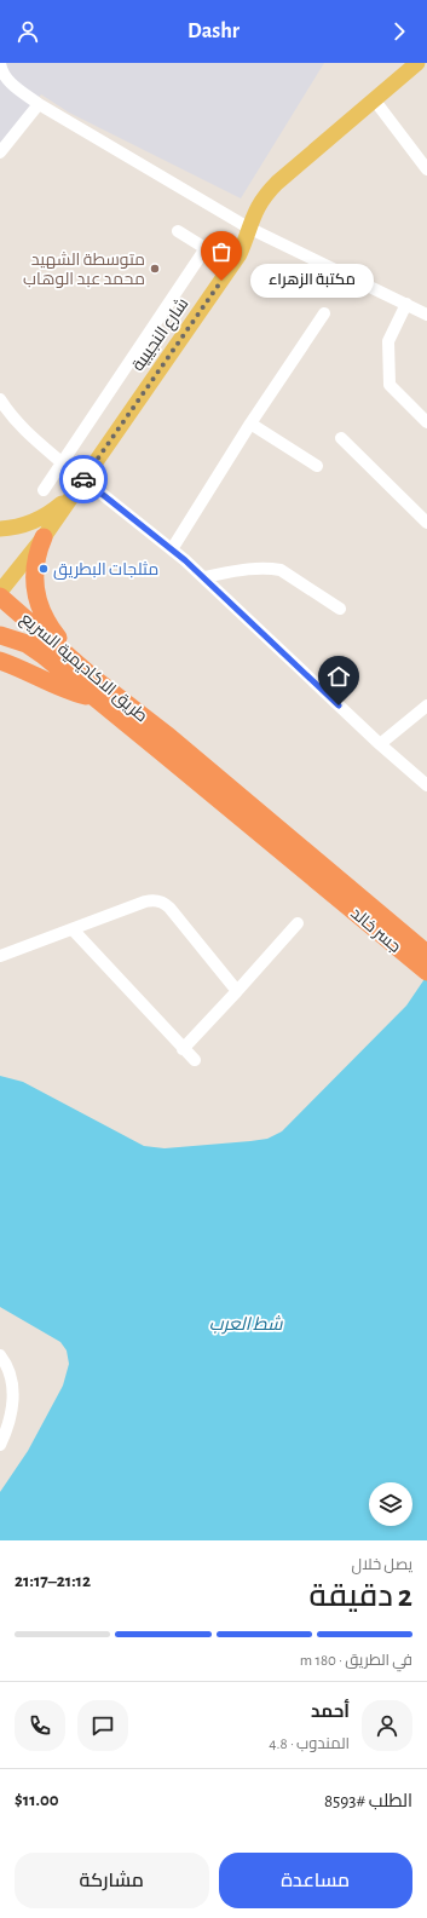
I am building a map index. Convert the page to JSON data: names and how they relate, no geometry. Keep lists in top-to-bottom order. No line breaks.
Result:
{"streets":{"highway":["طريق الاكاديمية السريع","جسر خالد"],"main road":["شارع النجيبية"]},"water":["شط العرب"],"places":["متوسطة الشهيد محمد عبد الوهاب","مكتبة الزهراء","مثلجات البطريق"],"page":{"header":"Dashr","bubble":"مكتبة الزهراء","heading":["2 دقيقة","يصل خلال","21:12–21:17"],"panel":["أحمد","المندوب · 4.8","الطلب #8593","$11.00"],"bar":"في الطريق · 180 m","buttons":["مساعدة","مشاركة"]}}
